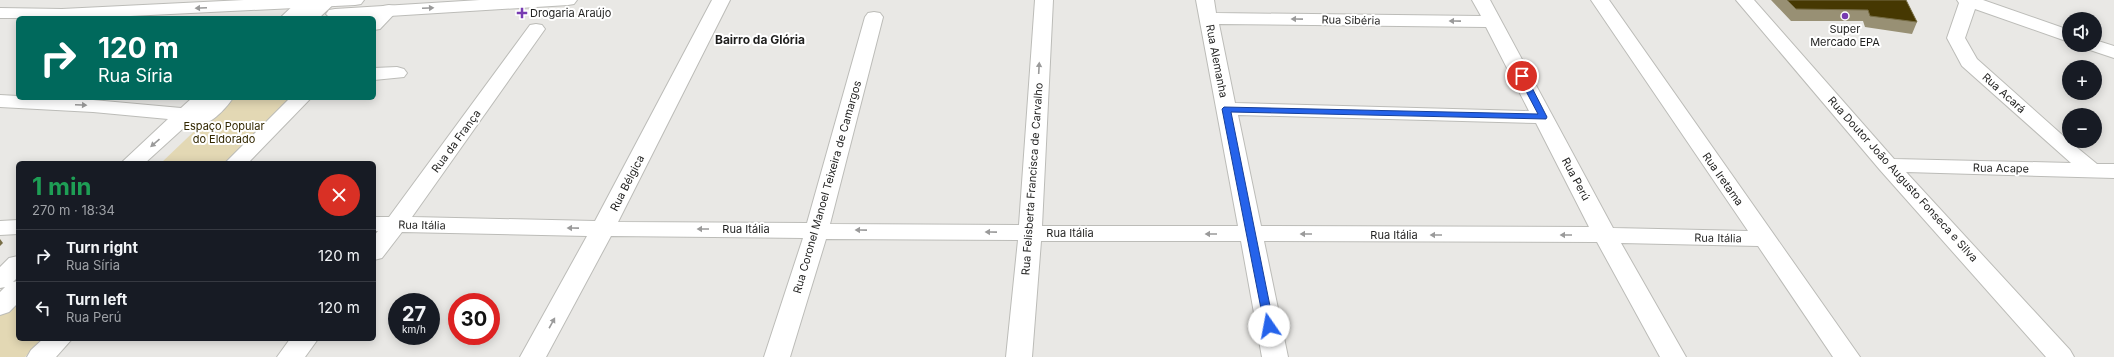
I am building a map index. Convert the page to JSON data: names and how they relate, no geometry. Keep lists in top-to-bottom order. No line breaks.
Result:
{"streets":{"street":["Rua Sibéria","Rua Alemanha","Rua Acará","Rua da França","Rua Acape","Rua Felisberta Francisca de Carvalho","Rua Perú","Rua Iretama","Rua Doutor João Augusto Fonseca e Silva","Rua Bélgica","Rua Coronel Manoel Teixeira de Camargos","Rua Itália"]},"crossings":[["Rua Sibéria","Rua Alemanha"],["Rua Sibéria","Rua Perú"],["Rua Alemanha","Rua Itália"],["Rua Acará","Rua Acape"],["Rua da França","Rua Itália"],["Rua Acape","Rua Doutor João Augusto Fonseca e Silva"],["Rua Felisberta Francisca de Carvalho","Rua Itália"],["Rua Perú","Rua Itália"],["Rua Iretama","Rua Itália"],["Rua Bélgica","Rua Itália"],["Rua Coronel Manoel Teixeira de Camargos","Rua Itália"]],"one_way":["Rua Felisberta Francisca de Carvalho","Rua Bélgica","Rua Itália"],"districts":["Bairro da Glória"],"parks":["Espaço Popular do Eldorado"],"places":{"health":["Drogaria Araújo"],"other":["Super Mercado EPA"]},"page":{"map_buttons":["+","−"],"turn":["120 m","Rua Síria"],"heading":["1 min","270 m · 18:34"],"list":[{"name":"Turn right","note":"Rua Síria","value":"120 m"},{"name":"Turn left","note":"Rua Perú","value":"120 m"}],"speed":"27 km/h","limit":"30"}}
